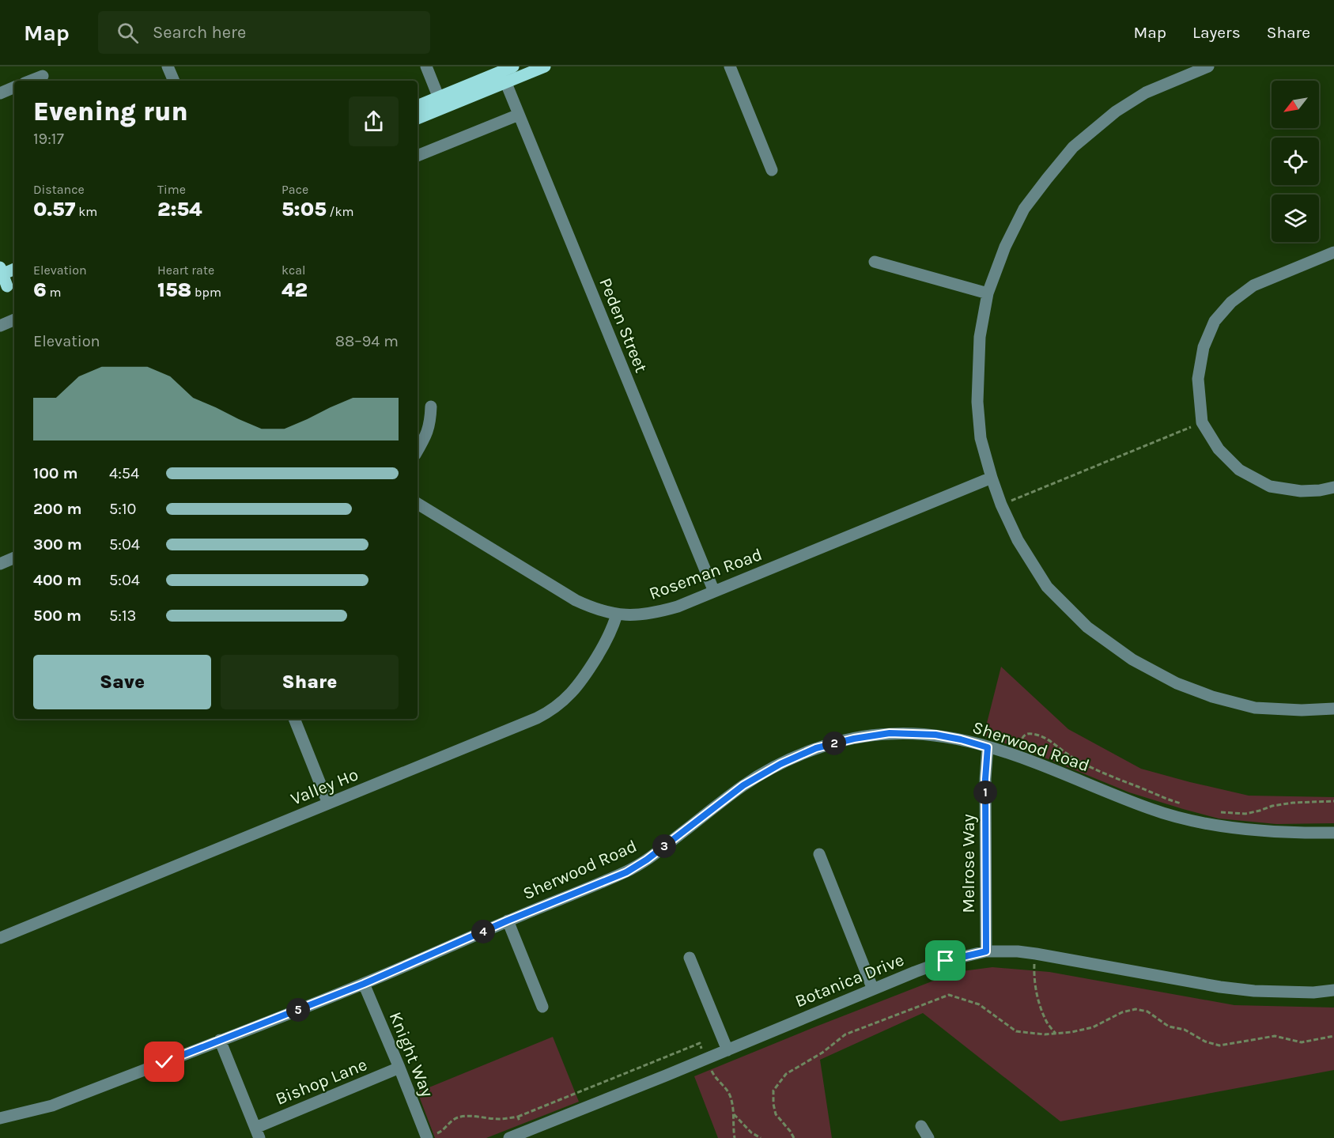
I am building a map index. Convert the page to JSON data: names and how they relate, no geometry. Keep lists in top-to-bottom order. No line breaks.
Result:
{"streets":{"street":["Peden Street","Roseman Road","Sherwood Road","Valley Ho","Melrose Way","Botanica Drive","Knight Way","Bishop Lane"]},"crossings":[["Peden Street","Roseman Road"],["Roseman Road","Valley Ho"],["Sherwood Road","Melrose Way"],["Sherwood Road","Knight Way"],["Melrose Way","Botanica Drive"],["Knight Way","Bishop Lane"]],"north":"bottom left","page":{"header":"Map","search":"Search here","nav":["Map","Layers","Share"],"heading":["Evening run","19:17"],"stats":[["Distance","0.57 km"],["Time","2:54"],["Pace","5:05 /km"],["Elevation","6 m"],["Heart rate","158 bpm"],["kcal","42"]],"chart":["Elevation","88–94 m"],"list":[{"name":"100 m","note":"4:54"},{"name":"200 m","note":"5:10"},{"name":"300 m","note":"5:04"},{"name":"400 m","note":"5:04"},{"name":"500 m","note":"5:13"}],"buttons":["Save","Share"],"pins":["2","1","3","4","5"]}}
